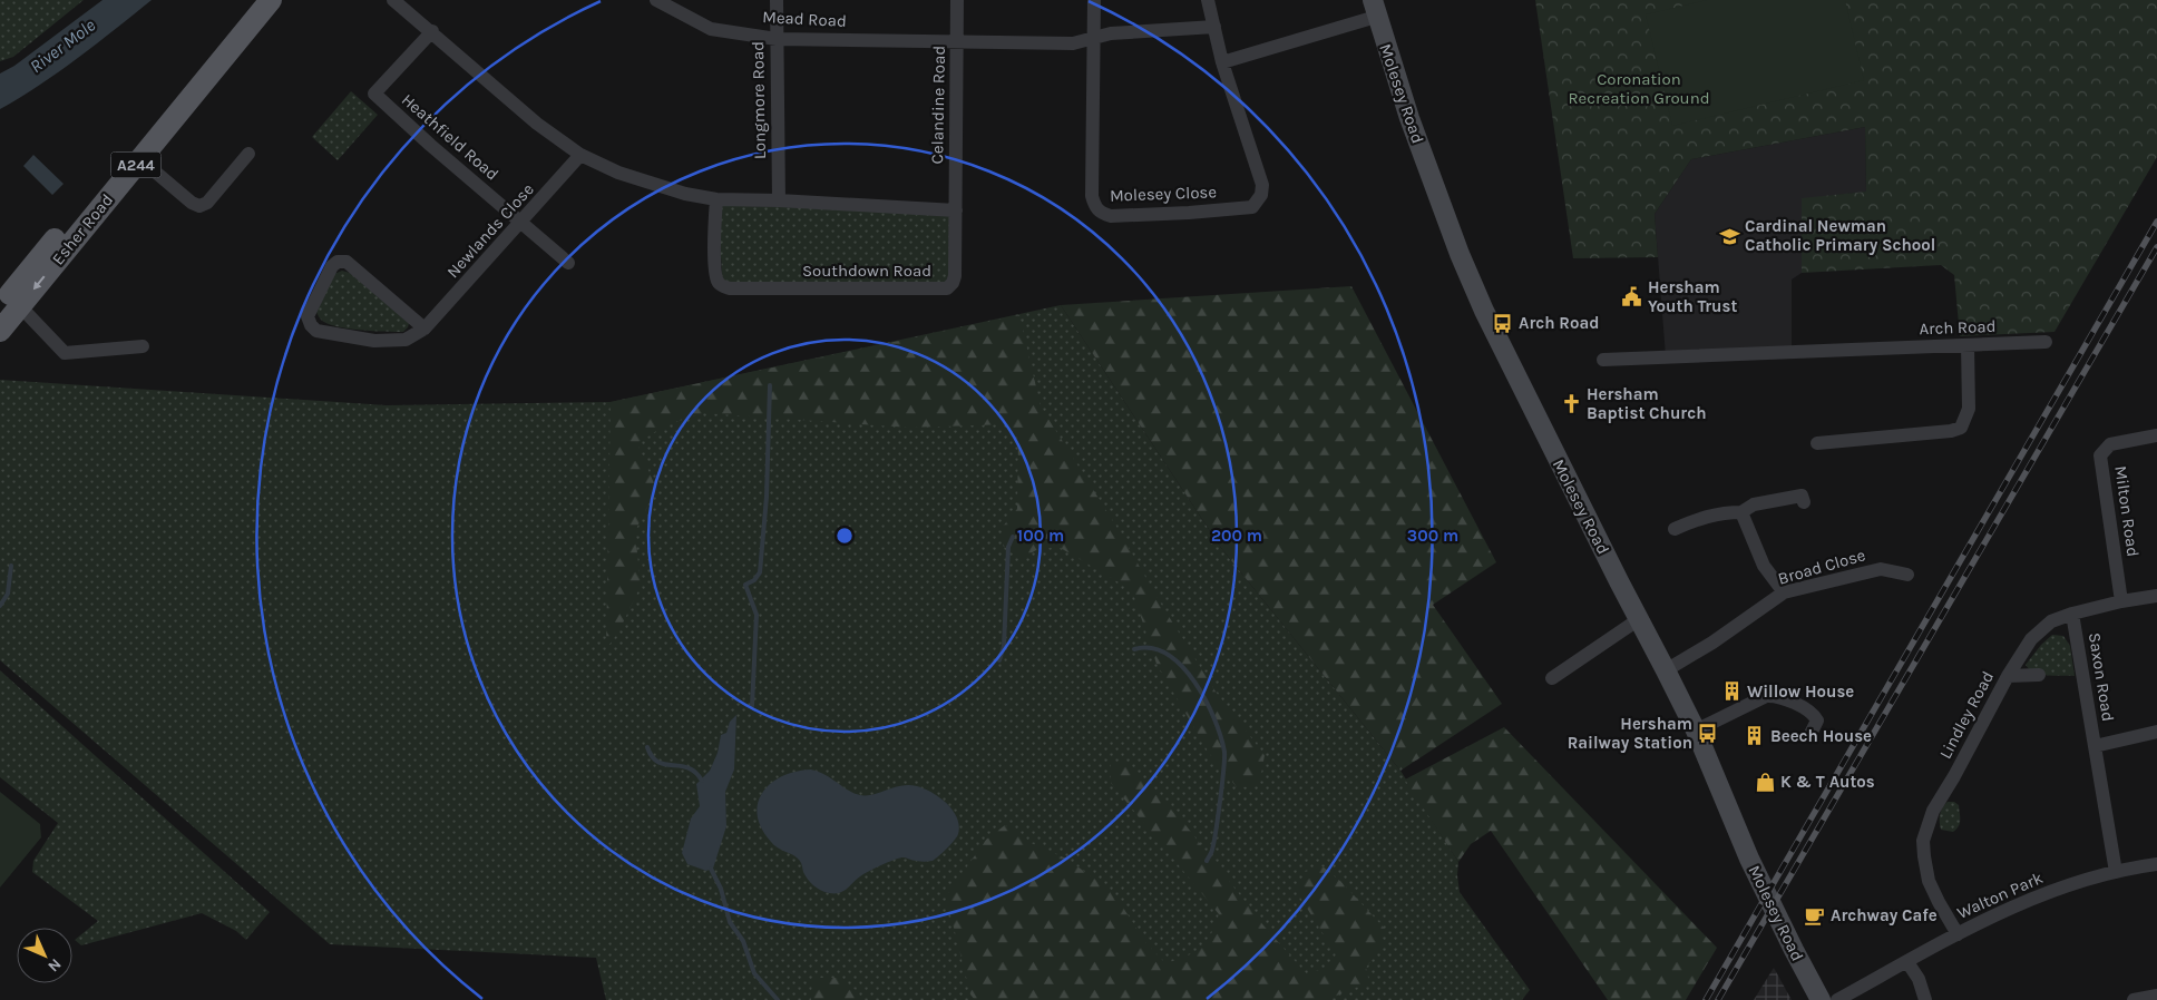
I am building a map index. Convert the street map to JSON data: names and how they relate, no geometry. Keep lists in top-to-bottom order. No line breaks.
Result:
{"streets":{"main road":["A244","Esher Road"],"street":["Mead Road","Molesey Road","Longmore Road","Celandine Road","Heathfield Road","Molesey Close","Newlands Close","Southdown Road","Arch Road","Milton Road","Broad Close","Saxon Road","Lindley Road","Walton Park"]},"crossings":[["Mead Road","Longmore Road"],["Mead Road","Celandine Road"],["Mead Road","Molesey Close"],["Molesey Road","Broad Close"],["Celandine Road","Southdown Road"],["Heathfield Road","Newlands Close"],["Milton Road","Lindley Road"],["Saxon Road","Lindley Road"],["Saxon Road","Walton Park"],["Lindley Road","Walton Park"]],"water":["River Mole"],"parks":["Coronation Recreation Ground"],"places":{"school or university":["Cardinal Newman Catholic Primary School"],"public building":["Hersham Youth Trust"],"bus stop":["Arch Road","Hersham Railway Station"],"church":["Hersham Baptist Church"],"building":["Willow House","Beech House"],"shop":["K & T Autos"],"cafe":["Archway Cafe"]},"north":"bottom right","rings":["100 m","200 m","300 m"]}
